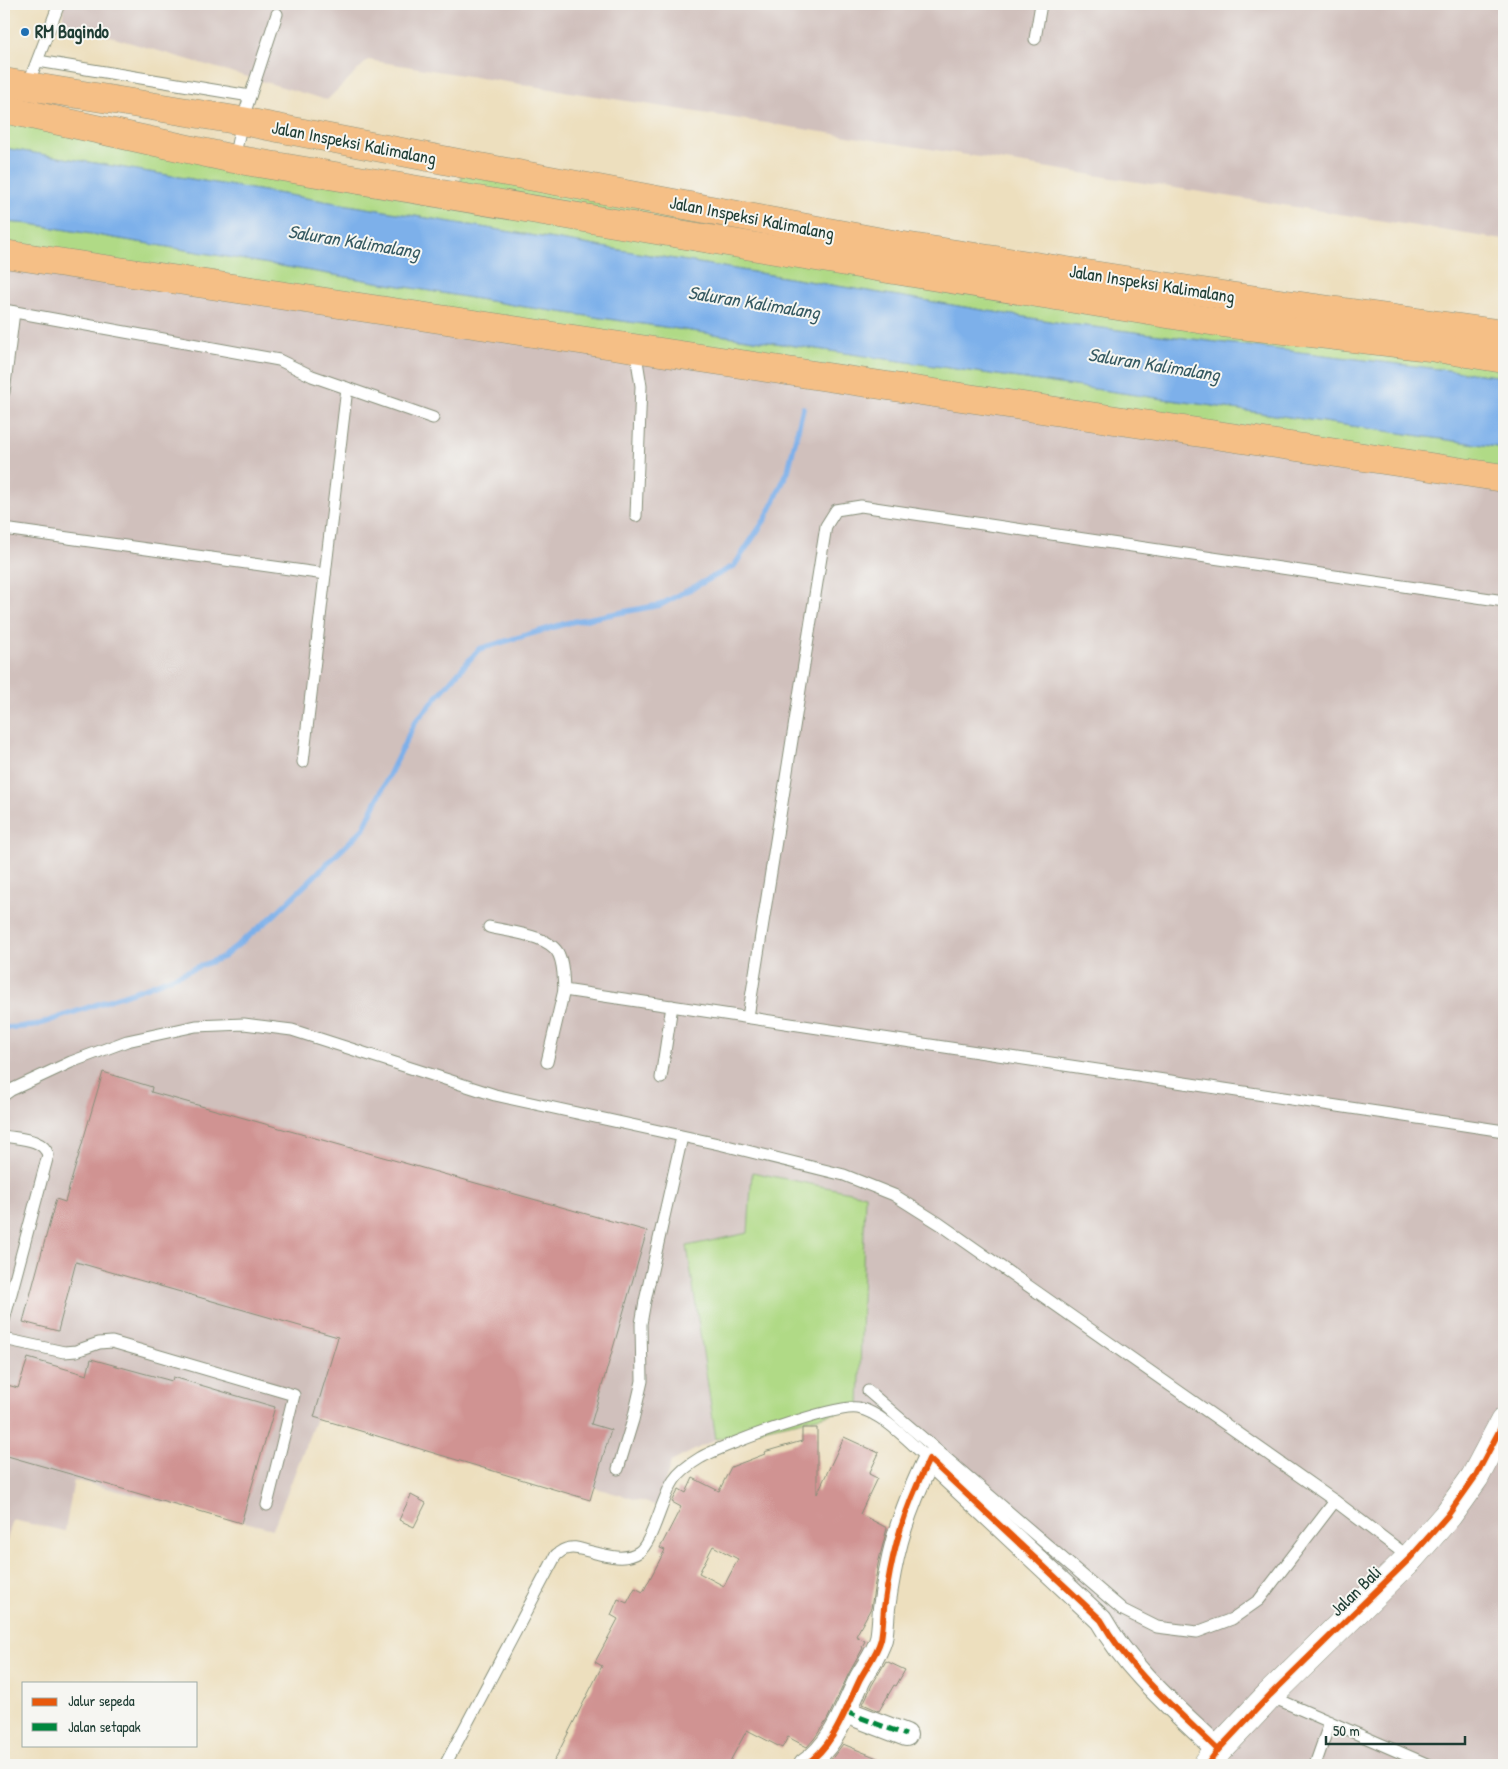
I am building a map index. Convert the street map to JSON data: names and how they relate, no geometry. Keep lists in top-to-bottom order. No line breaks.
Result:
{"streets":{"main road":["Jalan Inspeksi Kalimalang"],"street":["Jalan Bali"]},"water":["Saluran Kalimalang"],"places":["RM Bagindo"],"legend":["Jalur sepeda","Jalan setapak"],"scale_bar":"50 m"}
